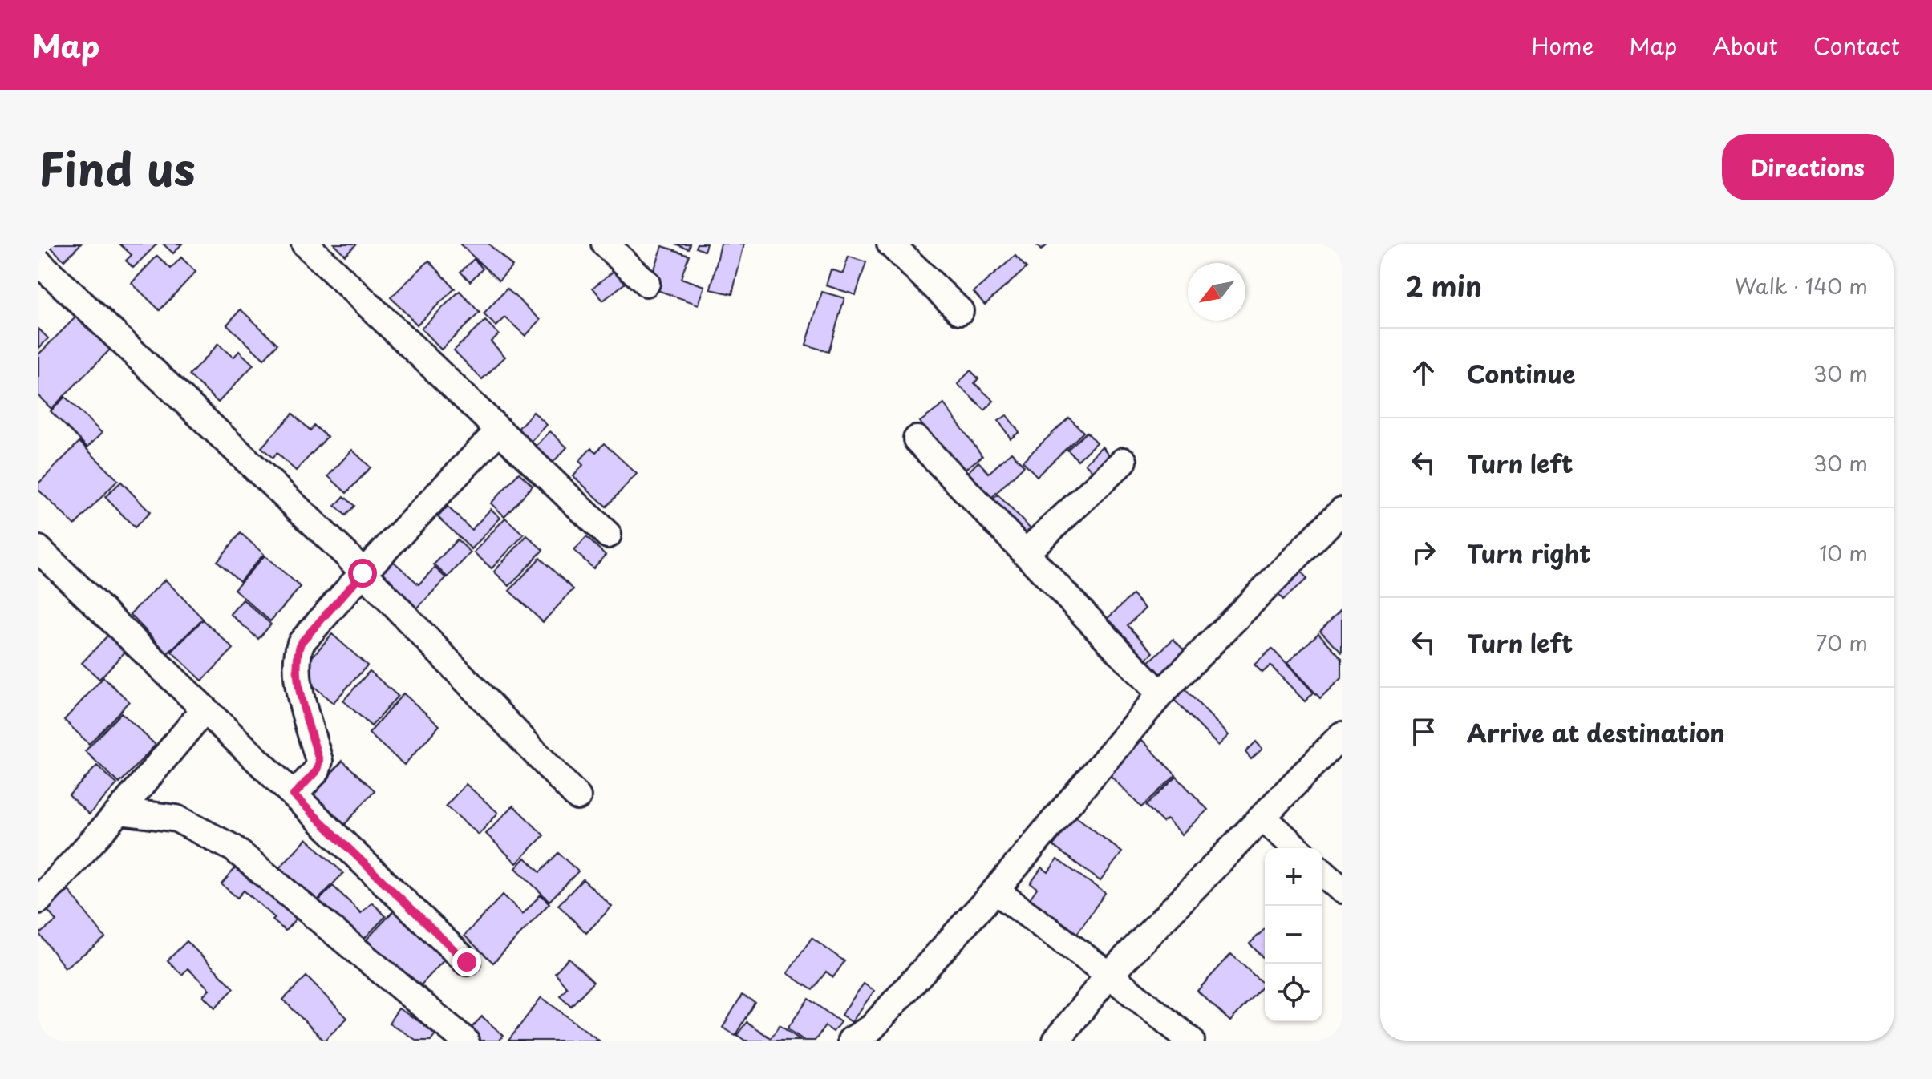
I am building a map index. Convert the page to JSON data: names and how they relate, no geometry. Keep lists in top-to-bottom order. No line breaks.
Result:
{"north":"bottom left","page":{"header":"Map","nav":["Home","Map","About","Contact"],"title":"Find us","buttons":"Directions","heading":["2 min","Walk · 140 m"],"list":[["Continue","30 m"],["Turn left","30 m"],["Turn right","10 m"],["Turn left","70 m"],"Arrive at destination"],"map_buttons":["+","−"]}}
